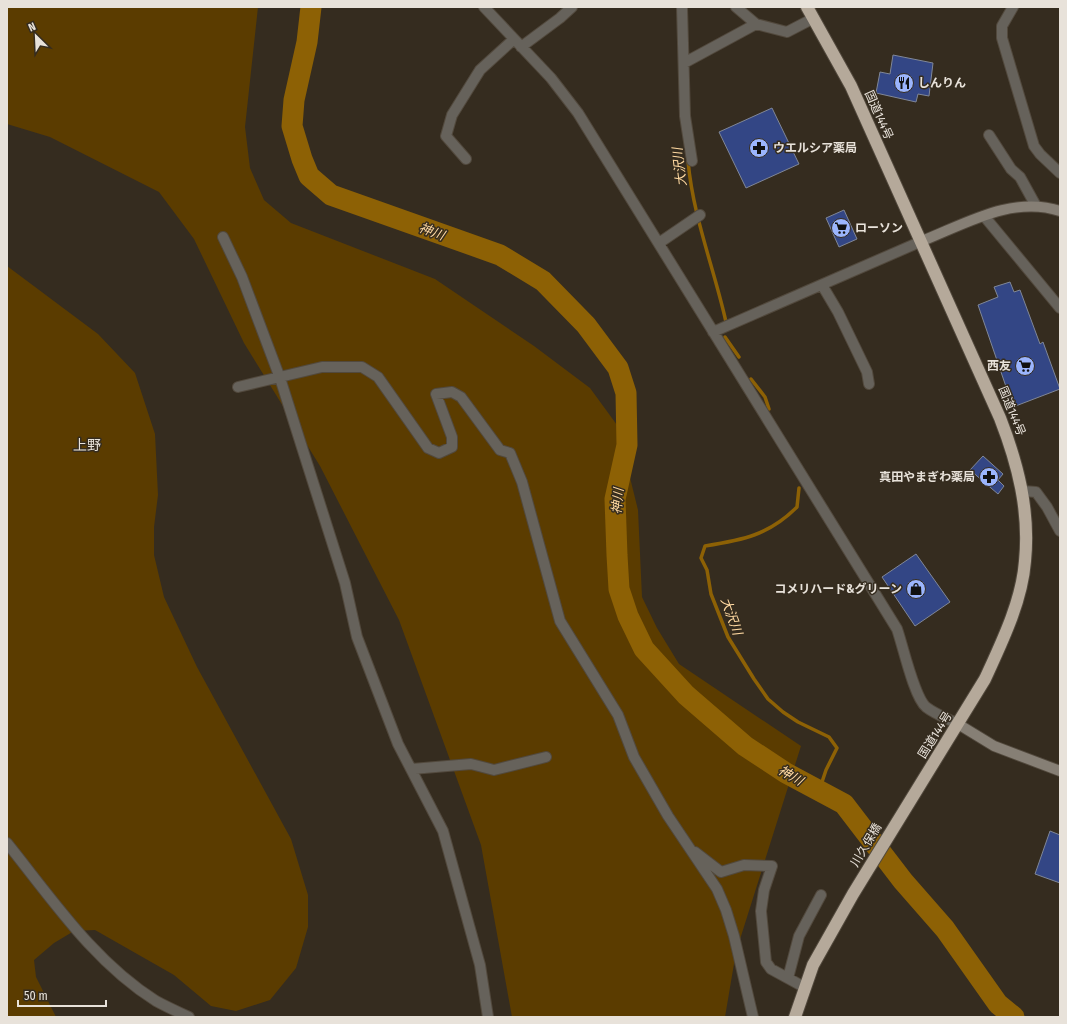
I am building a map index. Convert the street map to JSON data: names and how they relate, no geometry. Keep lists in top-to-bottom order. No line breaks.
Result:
{"streets":{"highway":["国道144号","川久保橋"]},"crossings":[["国道144号","川久保橋"]],"districts":["上野"],"water":["大沢川","神川"],"places":{"restaurant":["しんりん"],"pharmacy":["ウエルシア薬局","真田やまぎわ薬局"],"supermarket":["ローソン","西友"],"shop":["コメリハード&グリーン"]},"scale_bar":"50 m","north":"top left"}
